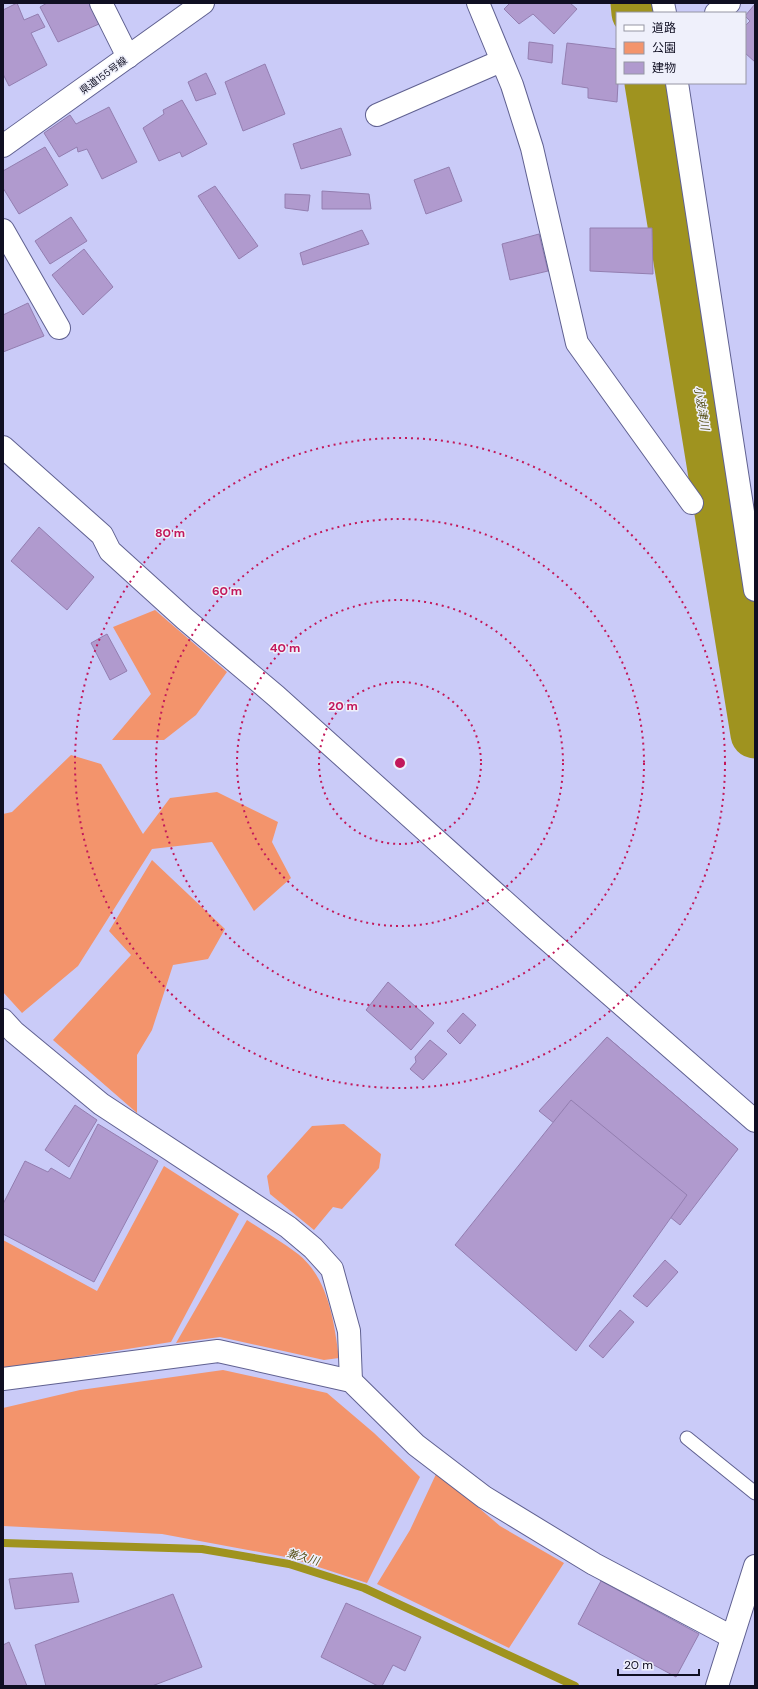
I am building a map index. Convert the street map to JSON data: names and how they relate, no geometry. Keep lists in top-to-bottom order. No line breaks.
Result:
{"streets":{"street":["県道155号線"]},"water":["小波津川","兼久川"],"legend":["道路","公園","建物"],"scale_bar":"20 m","rings":["80 m","60 m","40 m","20 m"]}
